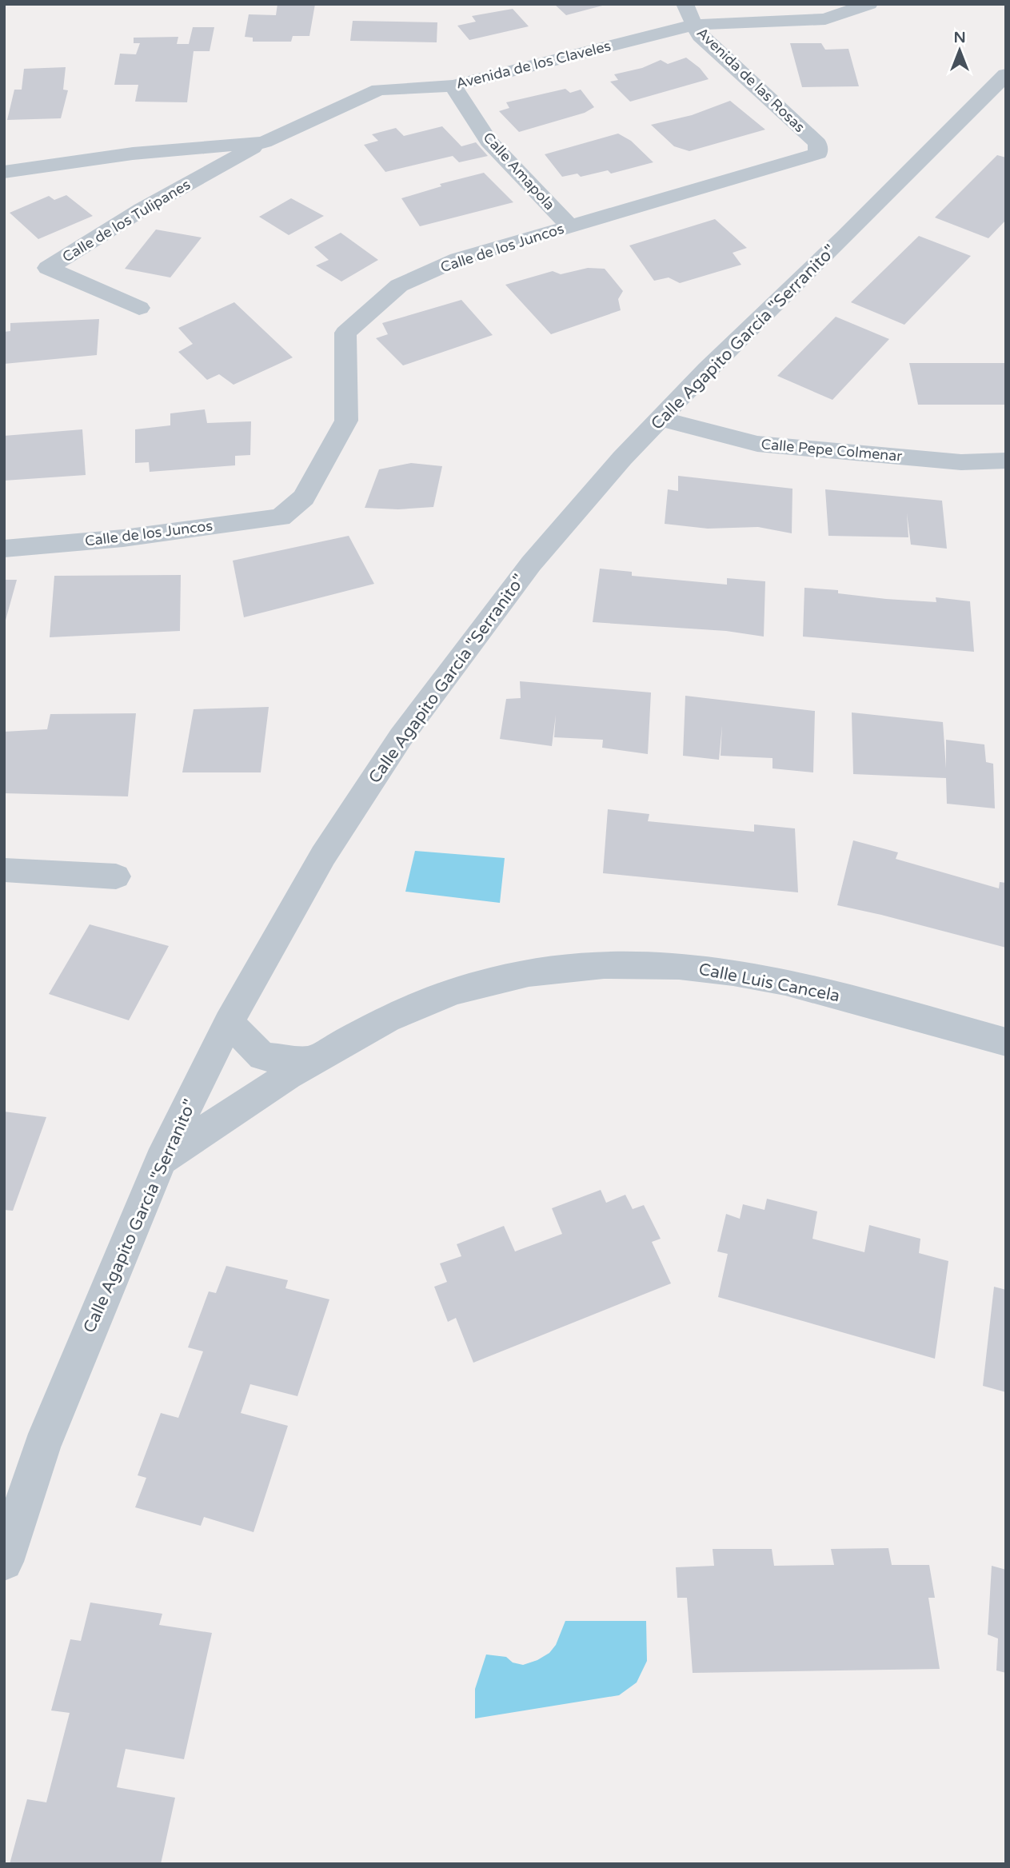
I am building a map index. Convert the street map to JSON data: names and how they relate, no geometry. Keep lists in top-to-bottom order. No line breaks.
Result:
{"streets":{"street":["Avenida de los Claveles","Avenida de las Rosas","Calle Amapola","Calle de los Tulipanes","Calle de los Juncos","Calle Agapito García \"Serranito\"","Calle Pepe Colmenar","Calle Luis Cancela"]},"crossings":[["Avenida de los Claveles","Avenida de las Rosas"],["Avenida de los Claveles","Calle Amapola"],["Avenida de los Claveles","Calle de los Tulipanes"],["Avenida de las Rosas","Calle de los Juncos"],["Calle Amapola","Calle de los Juncos"],["Calle Agapito García \"Serranito\"","Calle Pepe Colmenar"],["Calle Agapito García \"Serranito\"","Calle Luis Cancela"]],"north":"top"}
